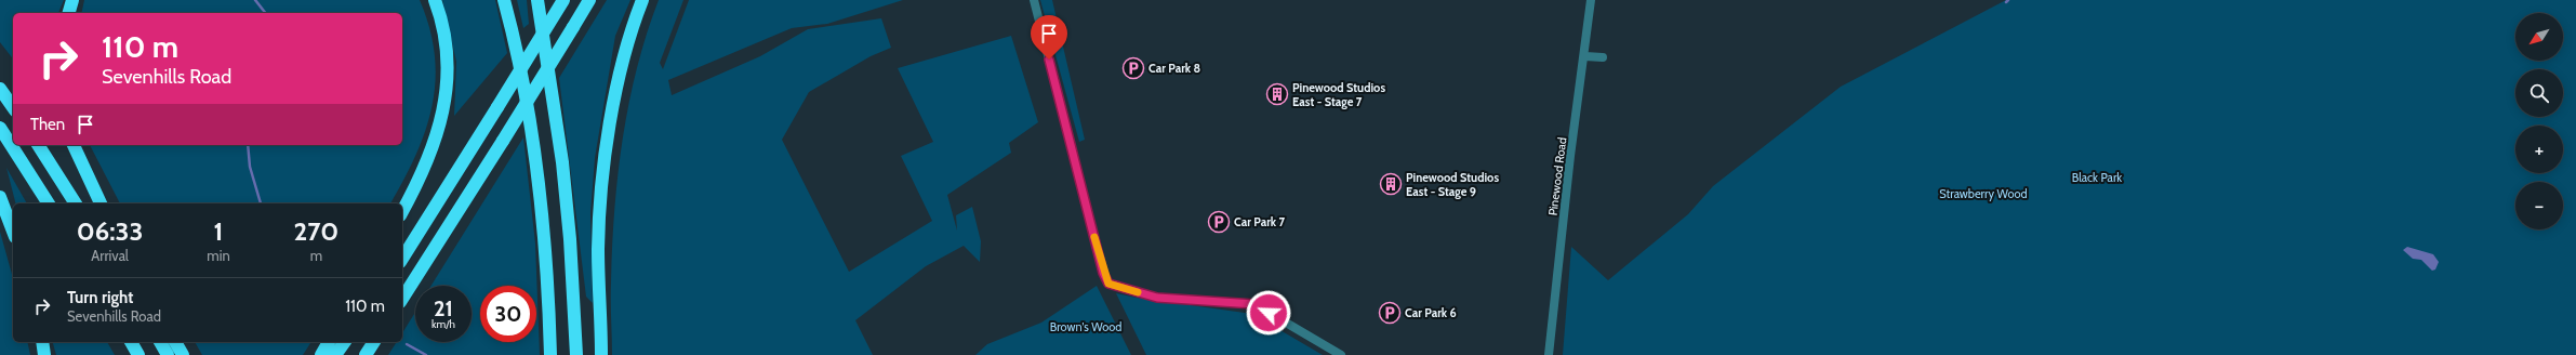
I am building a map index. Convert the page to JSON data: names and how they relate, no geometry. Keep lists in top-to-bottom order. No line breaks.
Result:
{"streets":{"street":["Pinewood Road"]},"parks":["Black Park","Strawberry Wood","Brown's Wood"],"places":{"parking":["Car Park 8","Car Park 7","Car Park 6"],"building":["Pinewood Studios East - Stage 7","Pinewood Studios East - Stage 9"]},"north":"bottom left","page":{"map_buttons":["+","−"],"turn":["110 m","Sevenhills Road"],"then":"Then","eta":["06:33","Arrival","1","min","270","m"],"list":[{"name":"Turn right","note":"Sevenhills Road","value":"110 m"}],"speed":"21 km/h","limit":"30"}}
